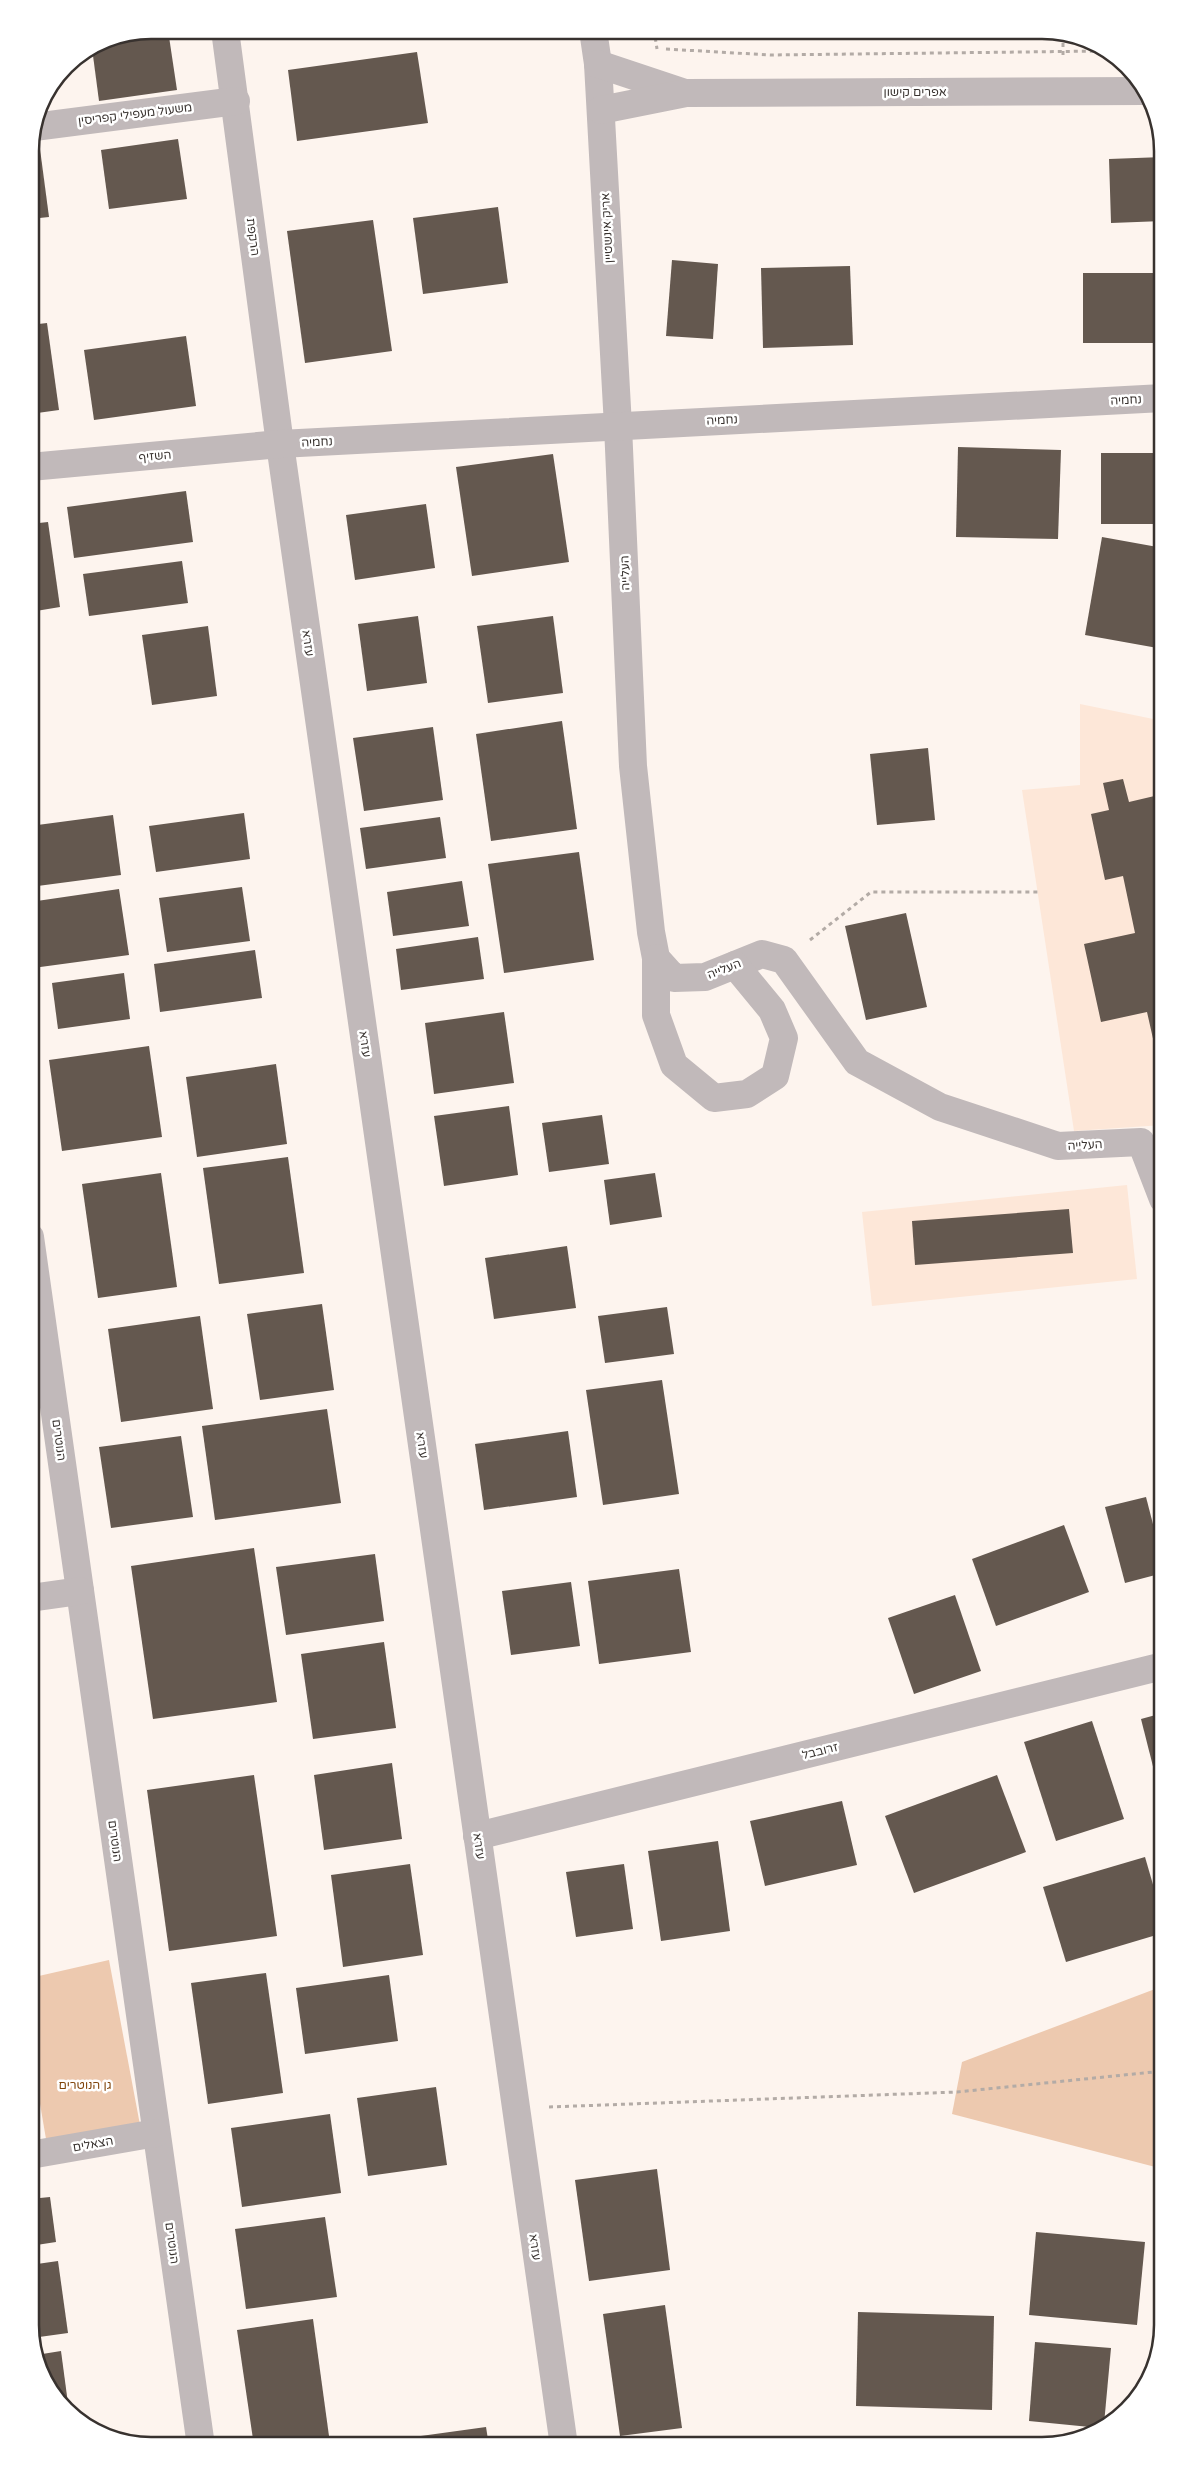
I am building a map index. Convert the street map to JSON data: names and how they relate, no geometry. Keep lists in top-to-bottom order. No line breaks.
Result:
{"streets":{"street":["אפרים קישון","משעול מעפילי קפריסין","אריק אינשטיין","הרקפת","נחמיה","השזיף","העלייה","עזרא","הנוטרים","זרובבל","הצאלים"]},"crossings":[["אפרים קישון","אריק אינשטיין"],["משעול מעפילי קפריסין","הרקפת"],["אריק אינשטיין","נחמיה"],["אריק אינשטיין","העלייה"],["הרקפת","נחמיה"],["הרקפת","השזיף"],["הרקפת","עזרא"],["נחמיה","השזיף"],["נחמיה","העלייה"],["נחמיה","עזרא"],["השזיף","עזרא"],["עזרא","זרובבל"],["הנוטרים","הצאלים"]],"parks":["גן הנוטרים"]}
